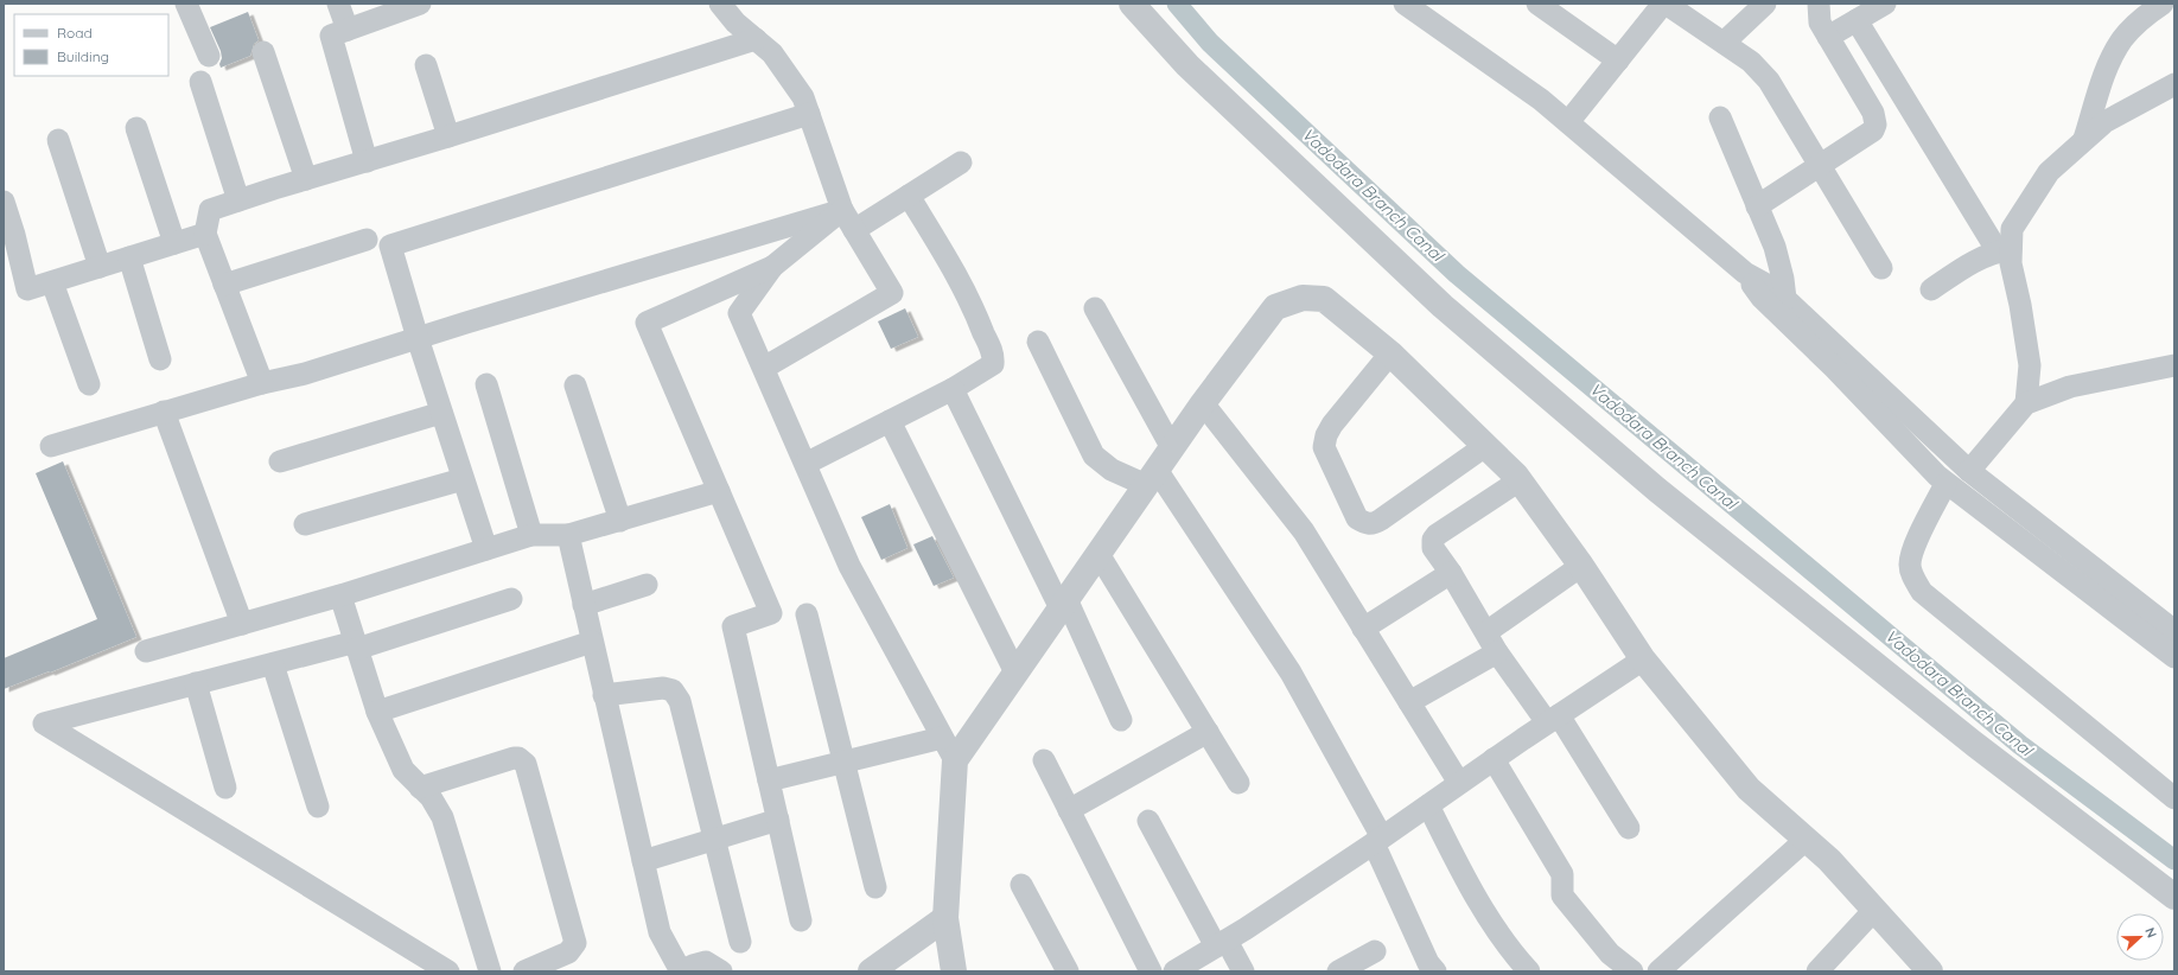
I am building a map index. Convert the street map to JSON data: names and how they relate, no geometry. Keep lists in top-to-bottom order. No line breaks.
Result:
{"water":["Vadodara Branch Canal"],"legend":["Road","Building"],"north":"right"}
